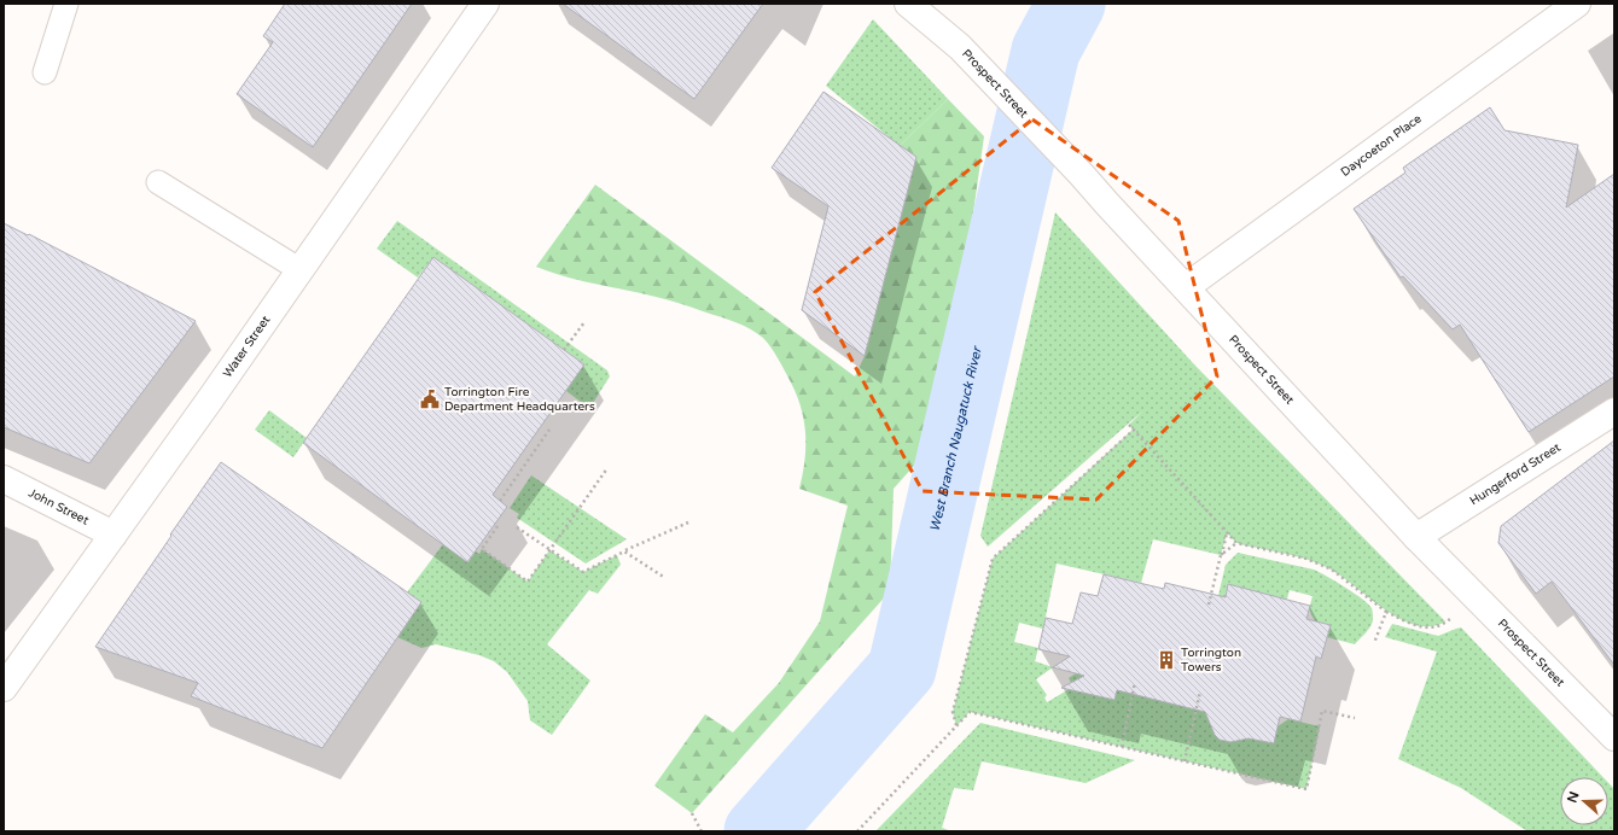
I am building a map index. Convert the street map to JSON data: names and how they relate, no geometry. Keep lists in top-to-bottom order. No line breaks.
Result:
{"streets":{"main road":["Prospect Street","Daycoeton Place","Water Street","Hungerford Street","John Street"]},"crossings":[["Prospect Street","Daycoeton Place"],["Prospect Street","Hungerford Street"],["Water Street","John Street"]],"water":["West Branch Naugatuck River"],"places":{"public building":["Torrington Fire Department Headquarters"],"building":["Torrington Towers"]},"north":"left"}
